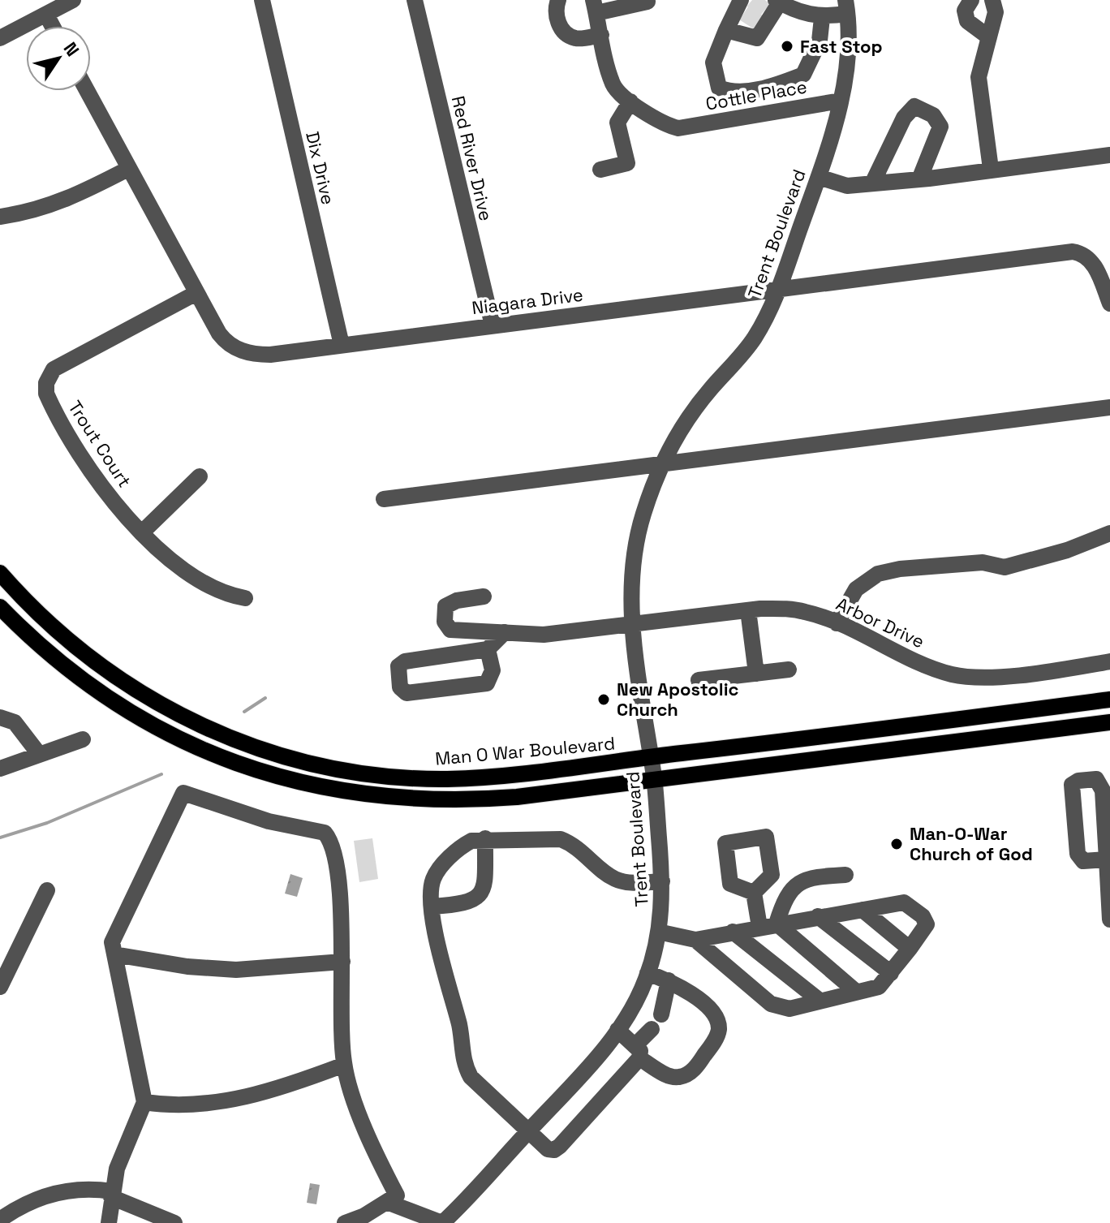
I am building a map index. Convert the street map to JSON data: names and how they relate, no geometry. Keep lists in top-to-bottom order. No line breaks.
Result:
{"streets":{"main road":["Man O War Boulevard"],"street":["Cottle Place","Red River Drive","Dix Drive","Trent Boulevard","Niagara Drive","Trout Court","Arbor Drive"]},"crossings":[["Cottle Place","Trent Boulevard"],["Red River Drive","Niagara Drive"],["Dix Drive","Niagara Drive"],["Trent Boulevard","Niagara Drive"],["Trent Boulevard","Arbor Drive"],["Trent Boulevard","Man O War Boulevard"],["Niagara Drive","Trout Court"]],"places":["Fast Stop","New Apostolic Church","Man-O-War Church of God"],"north":"top right"}
